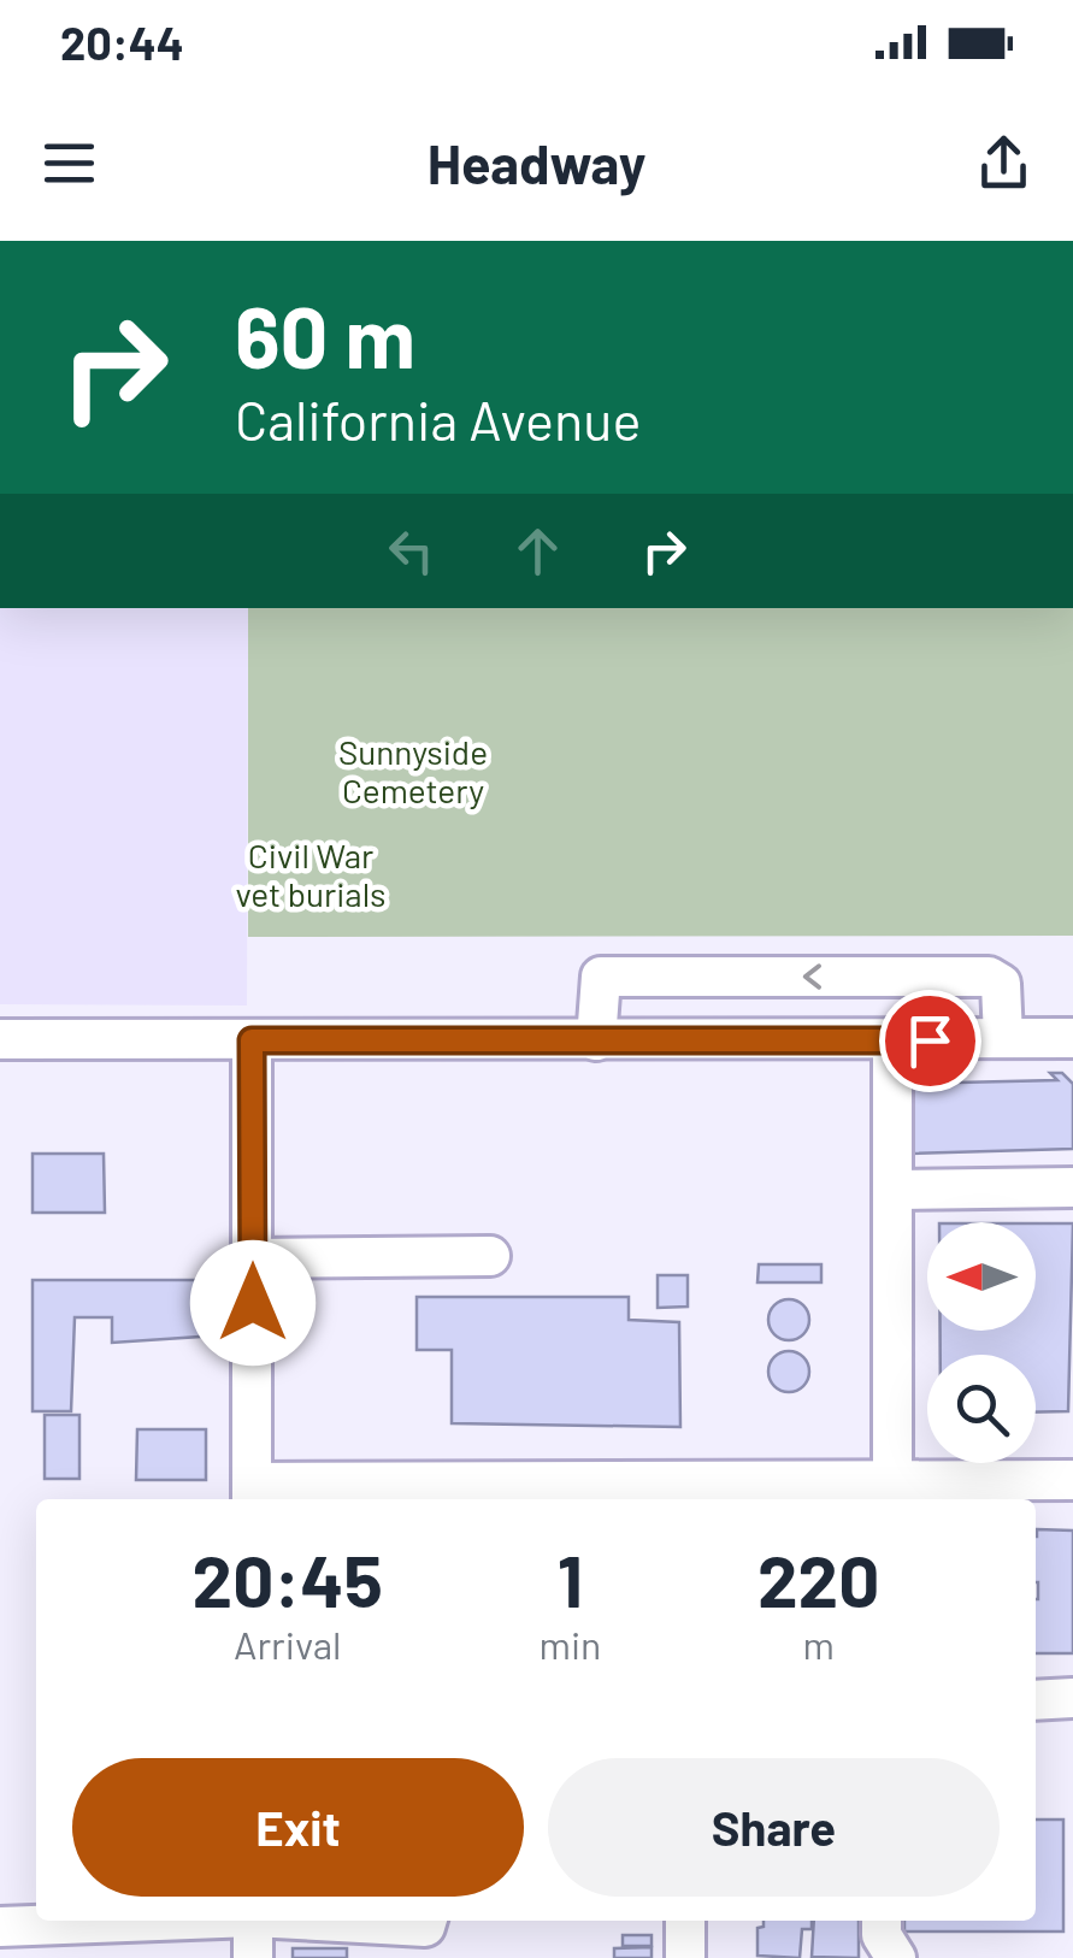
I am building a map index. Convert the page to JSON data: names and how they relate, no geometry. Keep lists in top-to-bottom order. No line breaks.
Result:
{"parks":["Sunnyside Cemetery","Civil War vet burials"],"north":"left","page":{"status":"20:44","header":"Headway","turn":["60 m","California Avenue"],"eta":["20:45","Arrival","1","min","220","m"],"buttons":["Exit","Share"]}}
